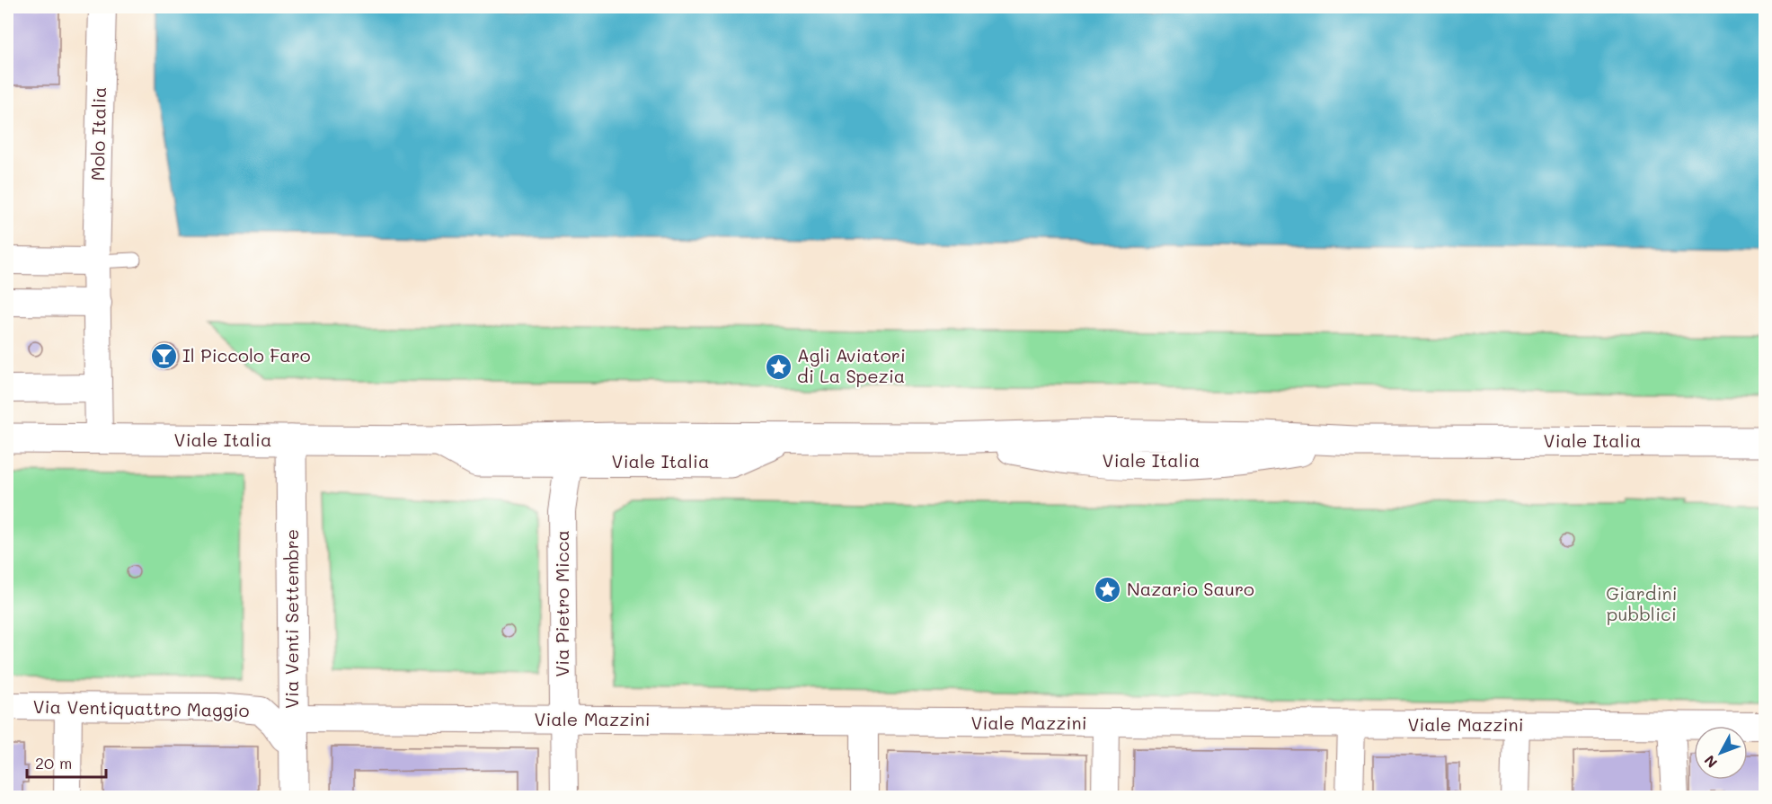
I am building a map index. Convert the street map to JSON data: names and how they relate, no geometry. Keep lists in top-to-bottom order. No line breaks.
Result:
{"streets":{"main road":["Viale Italia","Via Venti Settembre"],"street":["Molo Italia","Via Pietro Micca","Via Ventiquattro Maggio","Viale Mazzini"]},"crossings":[["Molo Italia","Viale Italia"],["Viale Italia","Via Pietro Micca"],["Viale Italia","Via Venti Settembre"],["Via Pietro Micca","Viale Mazzini"],["Via Venti Settembre","Via Ventiquattro Maggio"],["Via Venti Settembre","Viale Mazzini"],["Via Ventiquattro Maggio","Viale Mazzini"]],"parks":["Giardini pubblici"],"places":{"bar":["Il Piccolo Faro"],"place":["Agli Aviatori di La Spezia","Nazario Sauro"]},"scale_bar":"20 m","north":"bottom left"}
